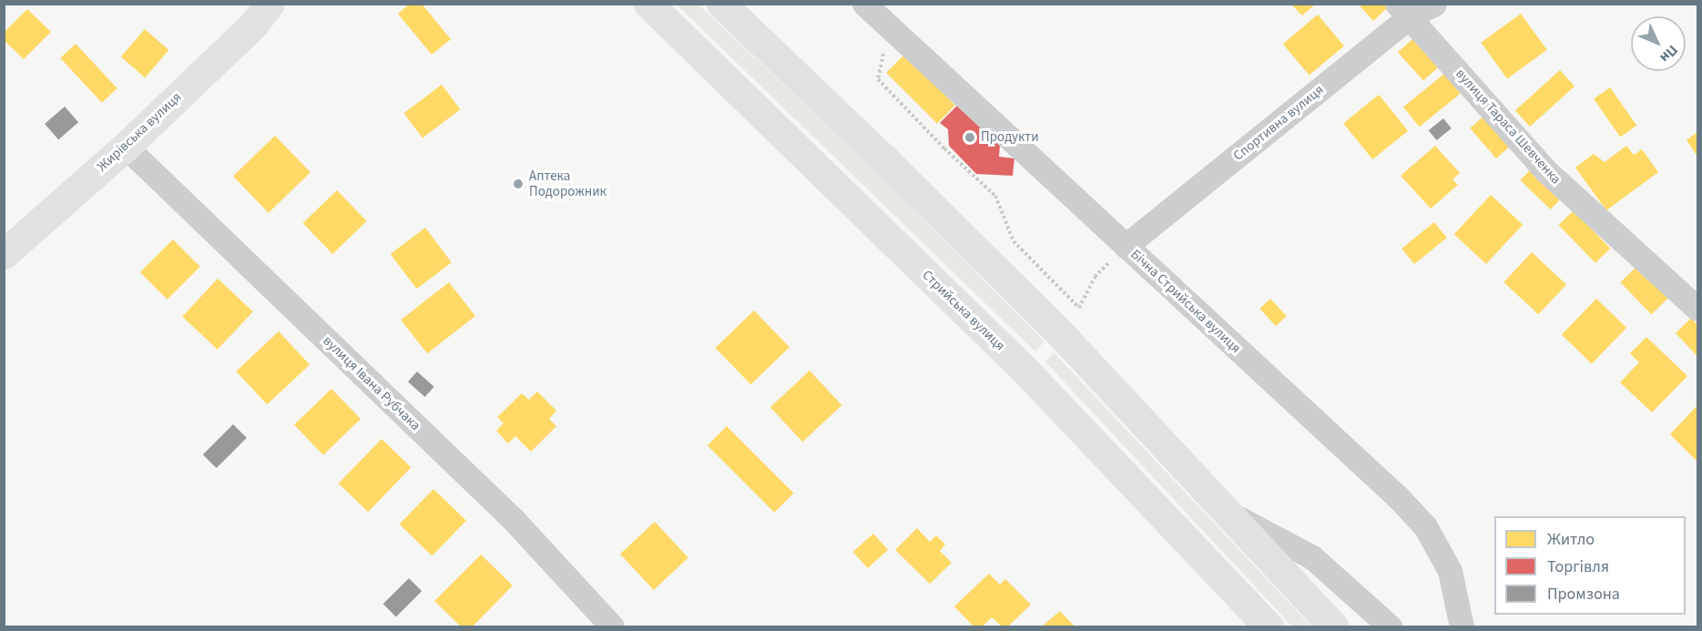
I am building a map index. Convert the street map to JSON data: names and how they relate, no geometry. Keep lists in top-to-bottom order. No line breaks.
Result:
{"streets":{"main road":["Жирівська вулиця","Стрийська вулиця"],"street":["Спортивна вулиця","вулиця Тараса Шевченка","Бічна Стрийська вулиця","вулиця Івана Рубчака"]},"crossings":[["Спортивна вулиця","вулиця Тараса Шевченка"],["Спортивна вулиця","Бічна Стрийська вулиця"],["Жирівська вулиця","вулиця Івана Рубчака"]],"places":["Продукти","Аптека Подорожник"],"legend":["Житло","Торгівля","Промзона"],"north":"bottom right"}
